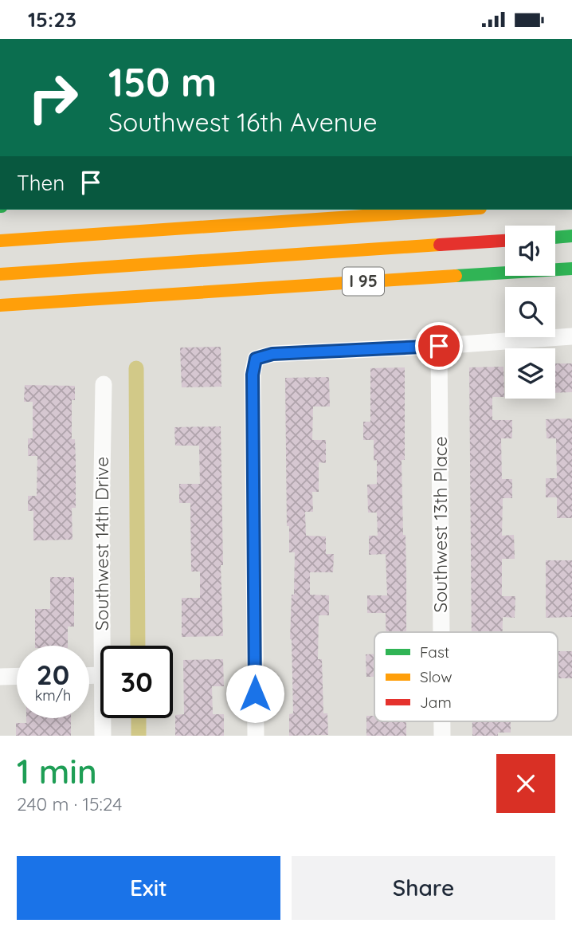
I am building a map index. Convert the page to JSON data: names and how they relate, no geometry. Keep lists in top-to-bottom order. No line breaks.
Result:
{"streets":{"highway":["I 95"],"street":["Southwest 13th Place","Southwest 14th Drive"]},"legend":["Fast","Slow","Jam"],"page":{"status":"15:23","turn":["150 m","Southwest 16th Avenue"],"then":"Then","speed":"20 km/h","limit":"30","heading":["1 min","240 m · 15:24"],"buttons":["Exit","Share"]}}
